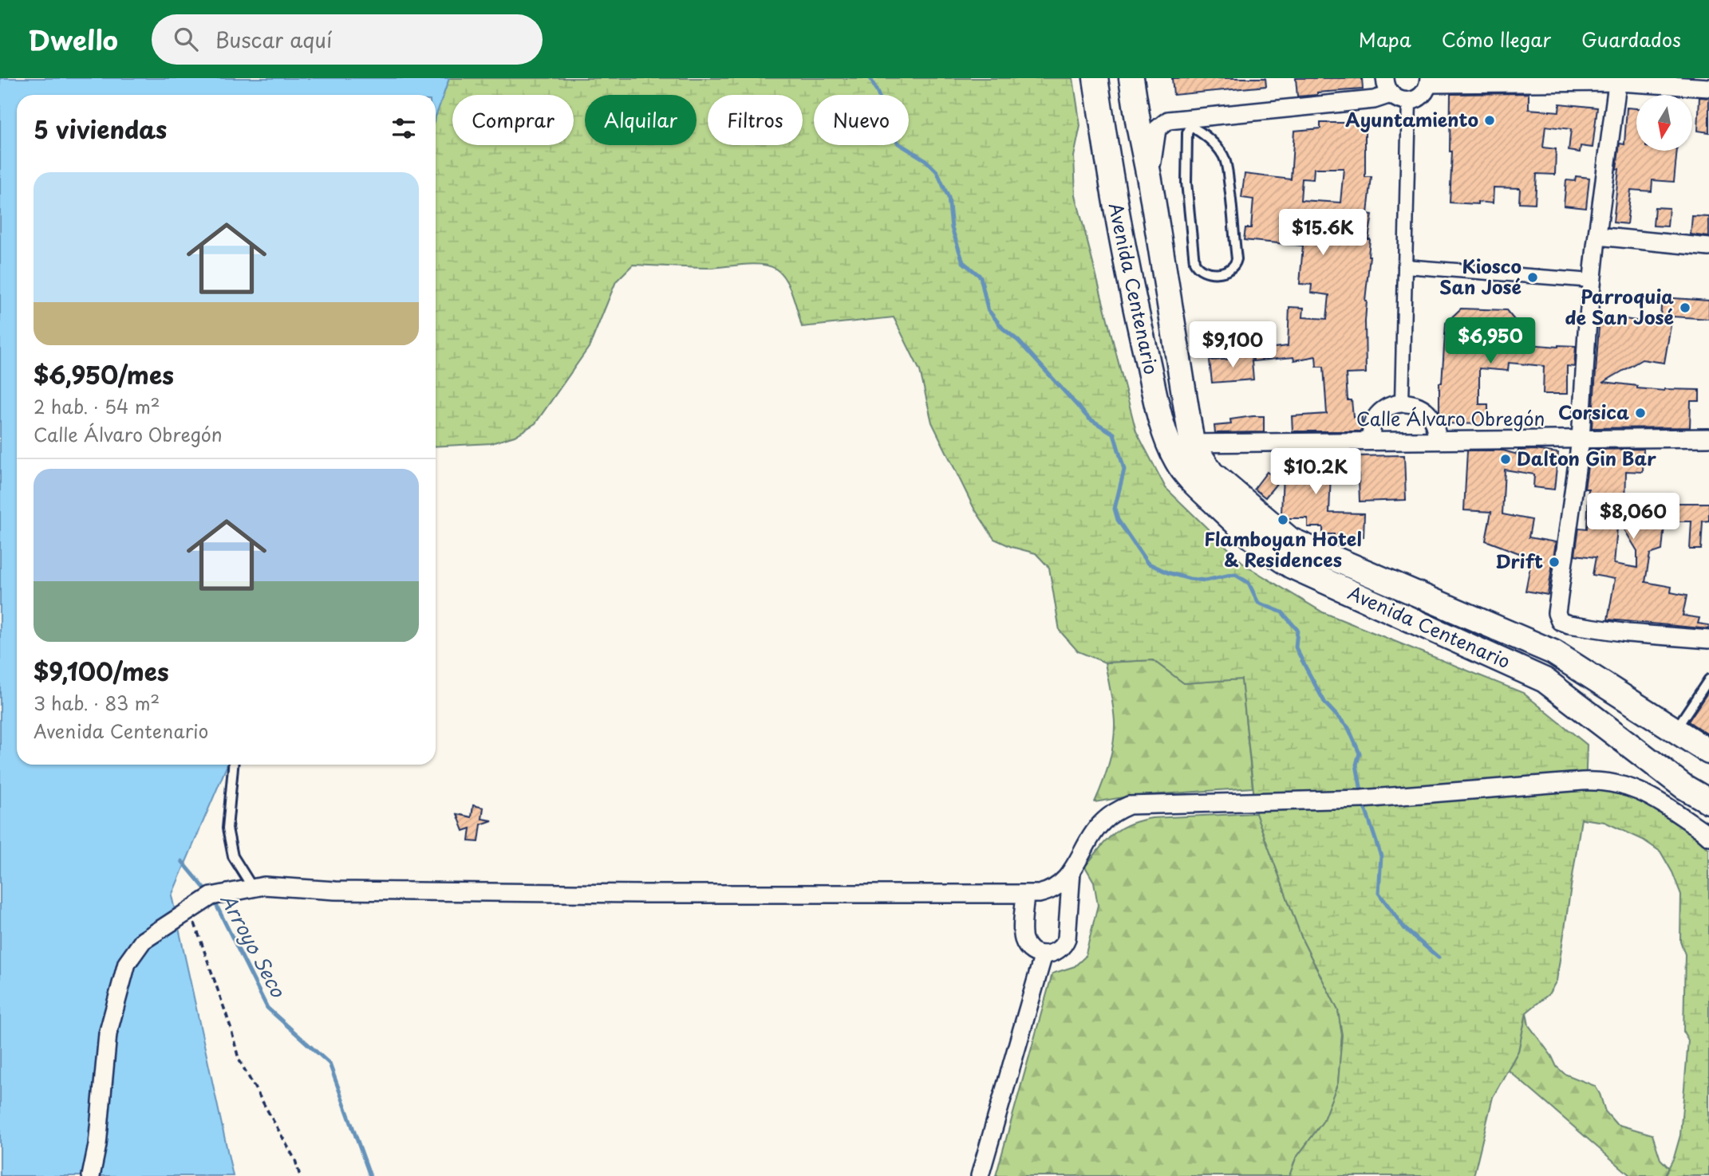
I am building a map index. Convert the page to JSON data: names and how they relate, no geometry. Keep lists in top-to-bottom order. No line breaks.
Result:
{"streets":{"main road":["Avenida Centenario"],"street":["Calle Álvaro Obregón"]},"crossings":[["Avenida Centenario","Calle Álvaro Obregón"]],"water":["Arroyo Seco"],"places":["Ayuntamiento","Kiosco San José","Parroquia de San José","Corsica","Dalton Gin Bar","Flamboyan Hotel & Residences","Drift"],"north":"bottom","page":{"header":"Dwello","search":"Buscar aquí","nav":["Mapa","Cómo llegar","Guardados"],"chip":["Comprar","Alquilar","Filtros","Nuevo"],"heading":"5 viviendas","list":[{"name":"$6,950/mes","note":"2 hab. · 54 m² · Calle Álvaro Obregón"},{"name":"$9,100/mes","note":"3 hab. · 83 m² · Avenida Centenario"}],"price":["$15.6K","$6,950","$9,100","$10.2K","$8,060"]}}
